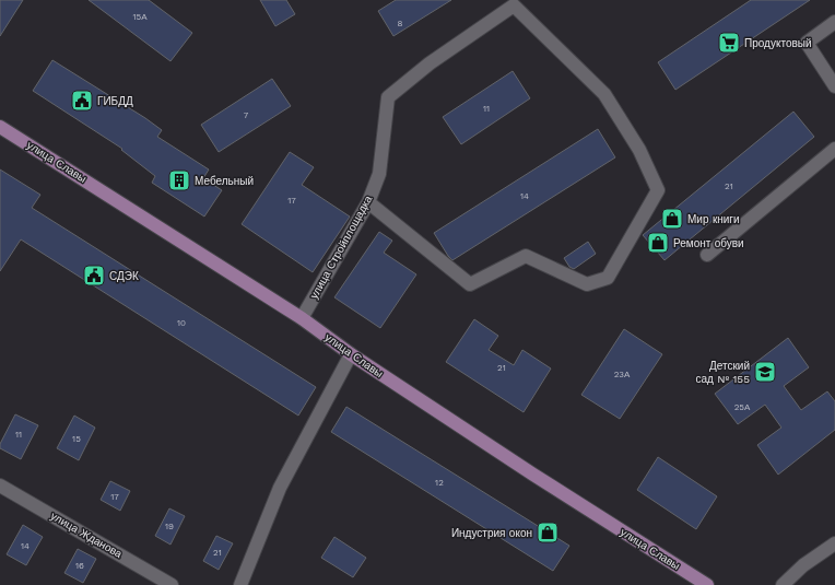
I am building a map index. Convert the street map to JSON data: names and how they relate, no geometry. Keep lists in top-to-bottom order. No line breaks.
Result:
{"streets":{"main road":["улица Славы"],"street":["улица Стройплощадка","улица Жданова"]},"crossings":[["улица Славы","улица Стройплощадка"]],"places":{"supermarket":["Продуктовый"],"public building":["ГИБДД","СДЭК"],"building":["Мебельный"],"shop":["Мир книги","Ремонт обуви","Индустрия окон"],"school or university":["Детский сад № 155"]},"house_numbers":["15А","8","11","7","21","14","17","10","21","23А","25А","11","15","12","17","19","14","21","16"]}
